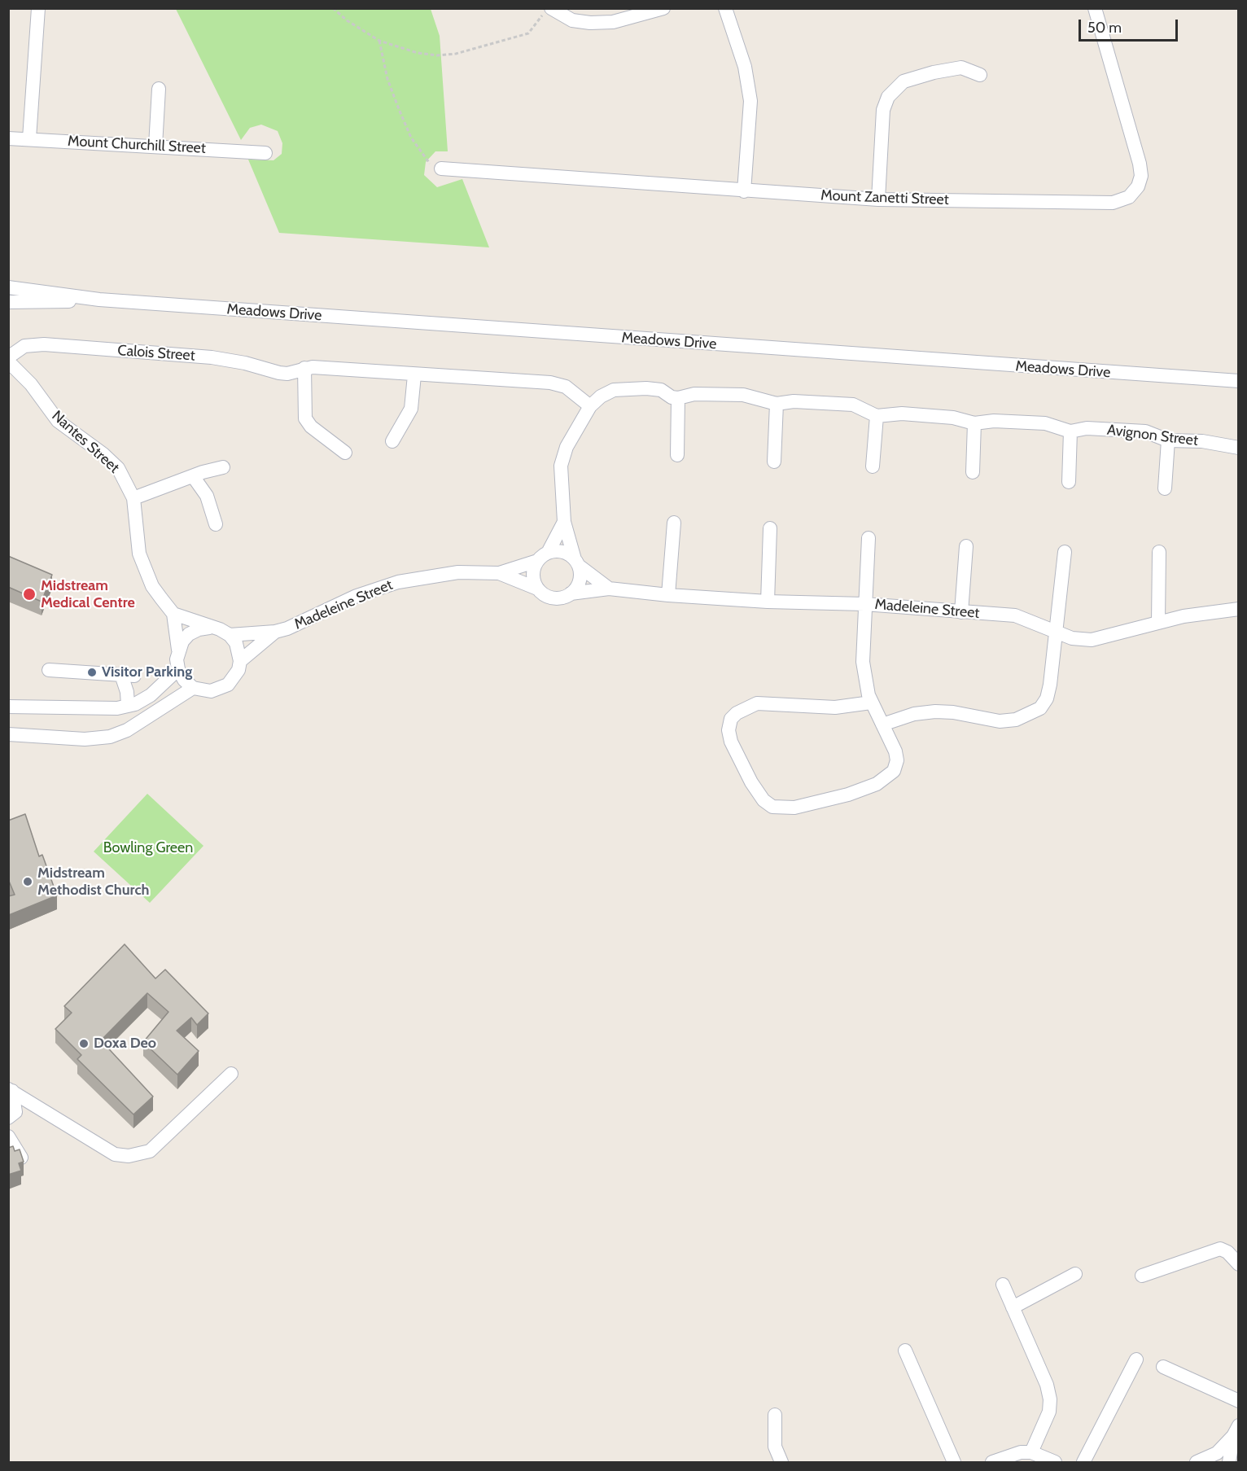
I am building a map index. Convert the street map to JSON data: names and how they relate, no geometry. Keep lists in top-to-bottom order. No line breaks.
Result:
{"streets":{"street":["Mount Churchill Street","Mount Zanetti Street","Meadows Drive","Calois Street","Avignon Street","Nantes Street","Madeleine Street"]},"crossings":[["Nantes Street","Madeleine Street"]],"parks":["Bowling Green"],"places":["Midstream Medical Centre","Visitor Parking","Midstream Methodist Church","Doxa Deo"],"scale_bar":"50 m"}
